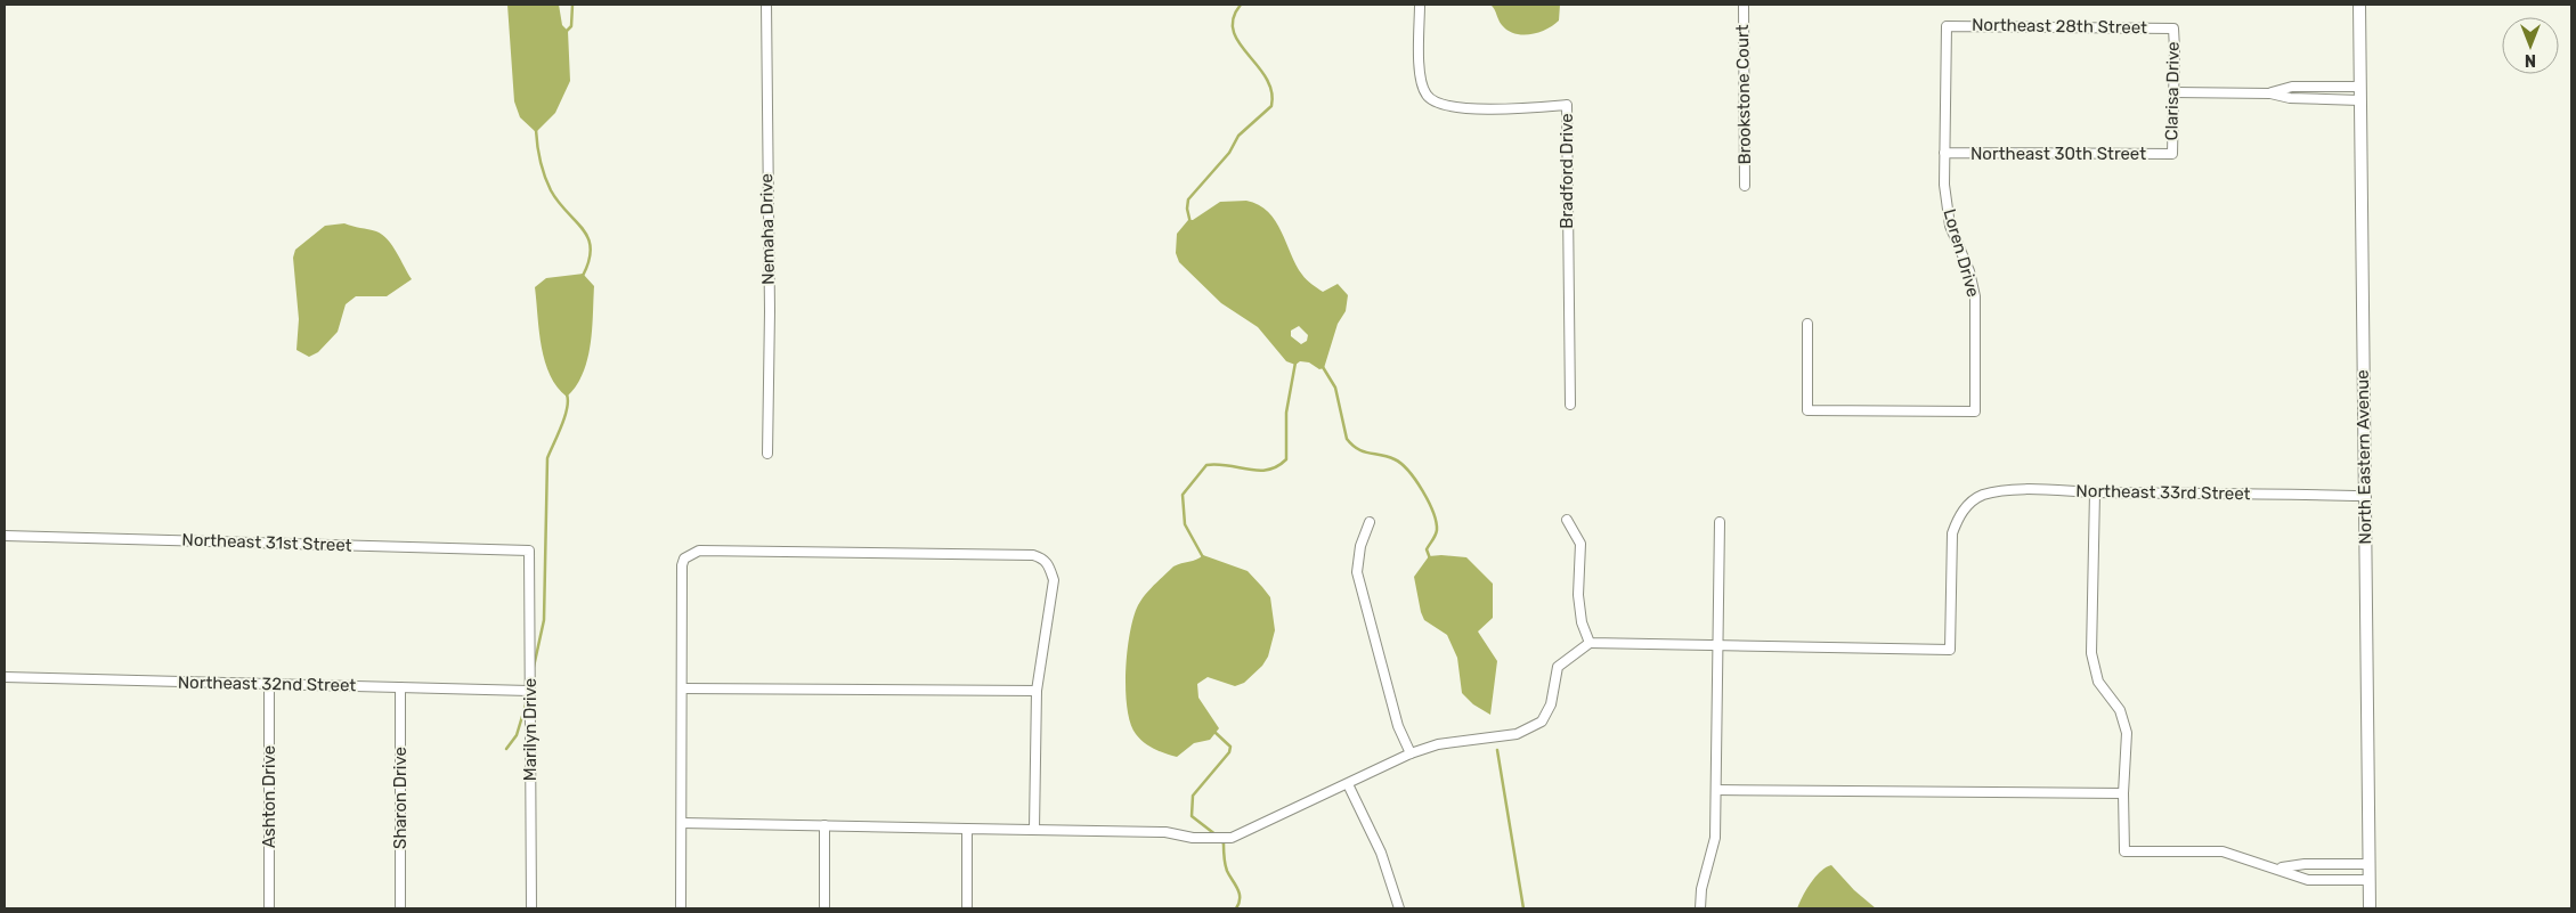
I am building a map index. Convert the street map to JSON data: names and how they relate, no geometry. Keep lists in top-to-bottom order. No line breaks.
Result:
{"streets":{"main road":["North Eastern Avenue"],"street":["Northeast 28th Street","Clarisa Drive","Brookstone Court","Northeast 30th Street","Bradford Drive","Nemaha Drive","Loren Drive","Northeast 33rd Street","Northeast 31st Street","Northeast 32nd Street","Marilyn Drive","Ashton Drive","Sharon Drive"]},"crossings":[["Northeast 28th Street","Clarisa Drive"],["Northeast 28th Street","Loren Drive"],["Clarisa Drive","Northeast 30th Street"],["Northeast 30th Street","Loren Drive"],["North Eastern Avenue","Northeast 33rd Street"],["Northeast 31st Street","Marilyn Drive"],["Northeast 32nd Street","Marilyn Drive"],["Northeast 32nd Street","Ashton Drive"],["Northeast 32nd Street","Sharon Drive"]],"north":"bottom"}
